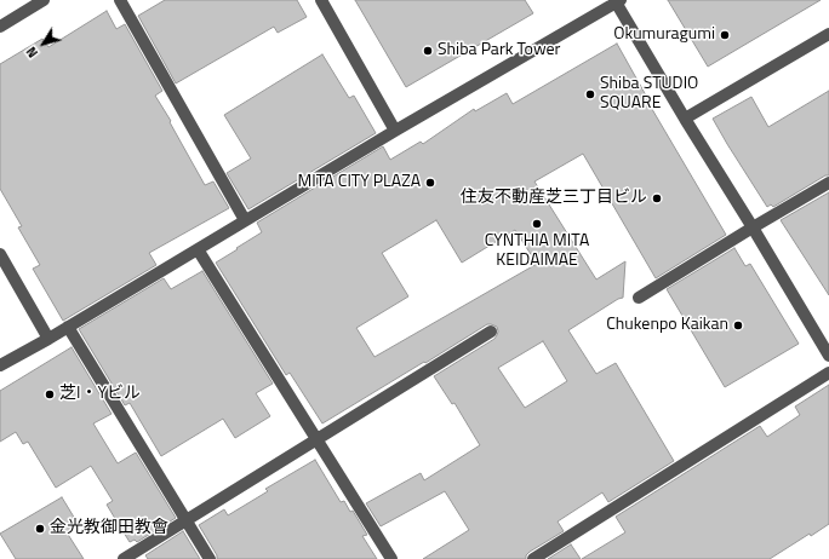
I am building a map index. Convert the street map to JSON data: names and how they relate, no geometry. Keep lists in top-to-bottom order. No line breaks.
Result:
{"places":["Okumuragumi","Shiba Park Tower","Shiba STUDIO SQUARE","MITA CITY PLAZA","住友不動産芝三丁目ビル","CYNTHIA MITA KEIDAIMAE","Chukenpo Kaikan","芝I・Yビル","金光教御田教會"],"north":"bottom left"}
